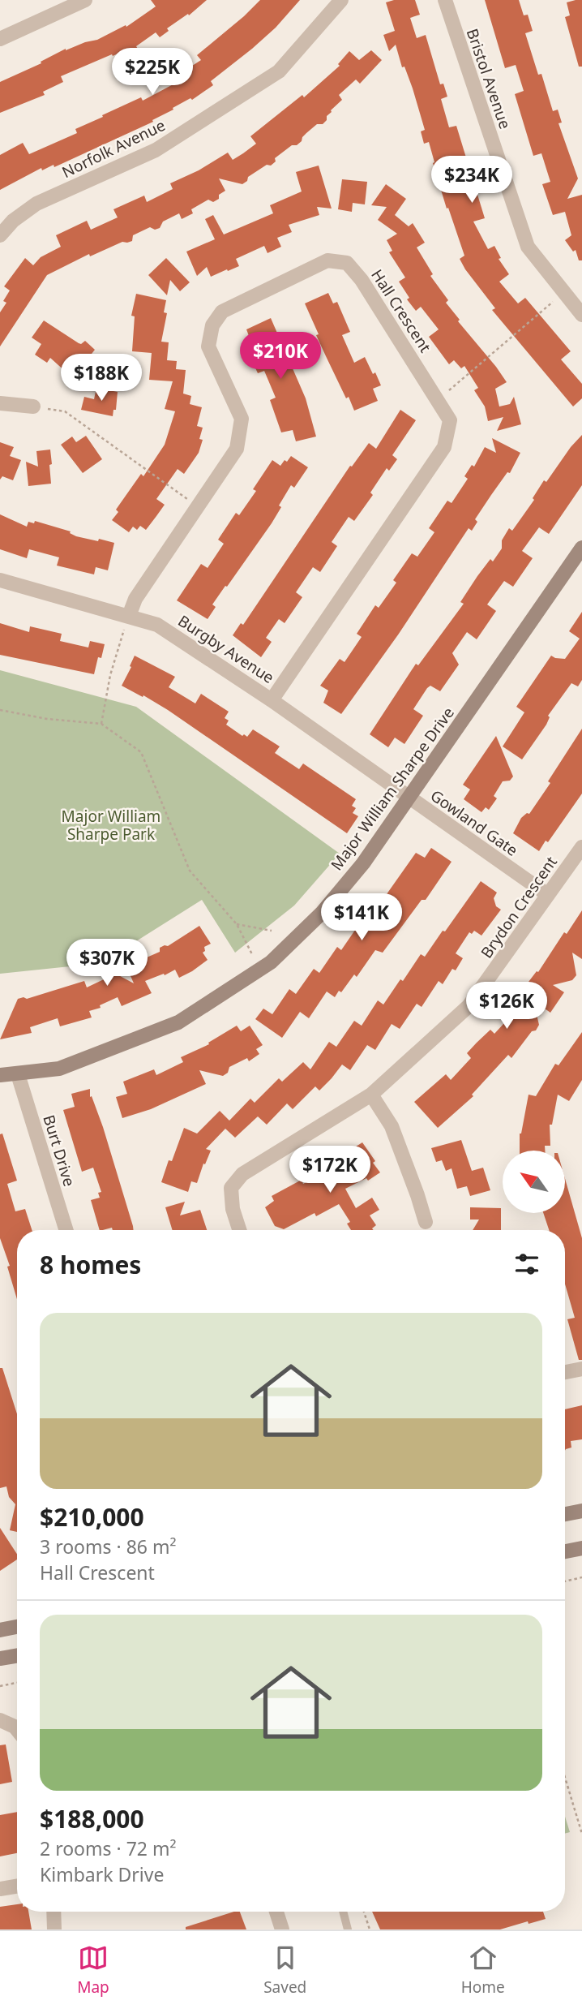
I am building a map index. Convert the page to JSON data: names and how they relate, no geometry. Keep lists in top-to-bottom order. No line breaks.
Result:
{"streets":{"street":["Bristol Avenue","Norfolk Avenue","Hall Crescent","Burgby Avenue","Major William Sharpe Drive","Gowland Gate","Brydon Crescent","Burt Drive"]},"crossings":[["Hall Crescent","Burgby Avenue"],["Burgby Avenue","Major William Sharpe Drive"],["Burgby Avenue","Gowland Gate"],["Major William Sharpe Drive","Gowland Gate"],["Major William Sharpe Drive","Burt Drive"],["Gowland Gate","Brydon Crescent"]],"parks":["Major William Sharpe Park"],"north":"top left","page":{"price":["$225K","$234K","$210K","$188K","$141K","$307K","$126K","$172K"],"heading":"8 homes","list":[{"name":"$210,000","note":"3 rooms · 86 m² · Hall Crescent"},{"name":"$188,000","note":"2 rooms · 72 m² · Kimbark Drive"}],"tabs":["Map","Saved","Home"]}}
